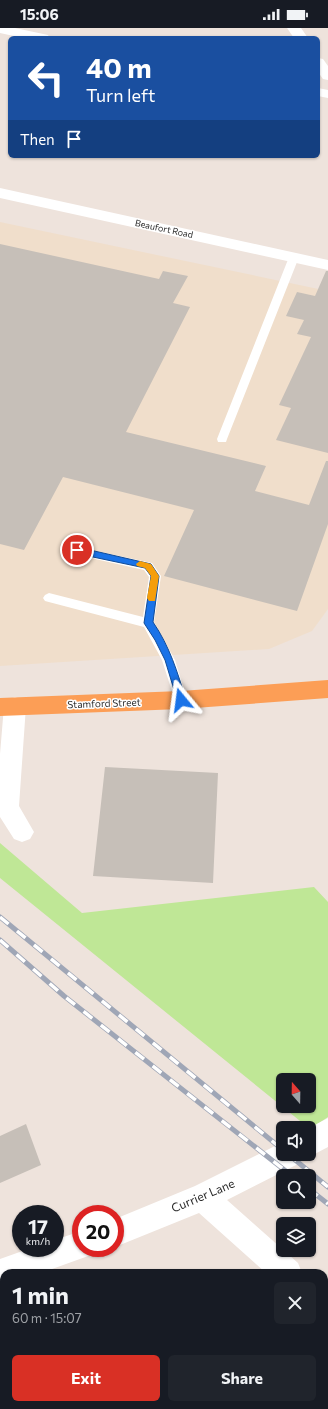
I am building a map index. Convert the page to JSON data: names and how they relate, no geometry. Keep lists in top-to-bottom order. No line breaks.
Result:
{"streets":{"highway":["Stamford Street"],"street":["Beaufort Road","Currier Lane"]},"north":"top","page":{"status":"15:06","turn":["40 m","Turn left"],"then":"Then","speed":"17 km/h","limit":"20","heading":["1 min","60 m · 15:07"],"buttons":["Exit","Share"]}}
